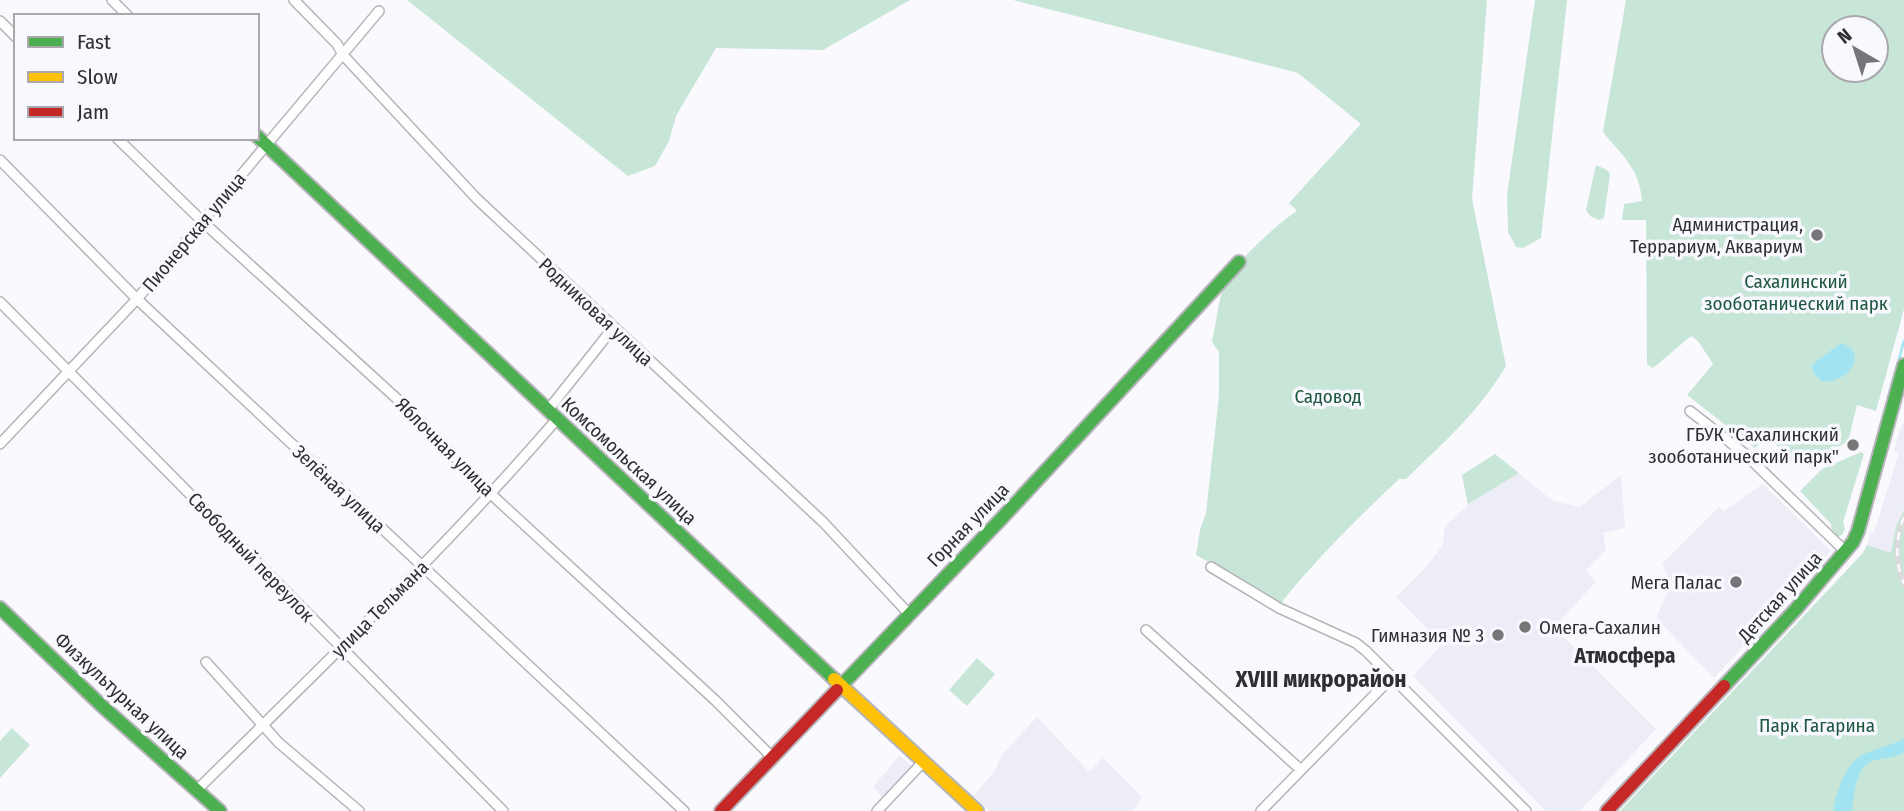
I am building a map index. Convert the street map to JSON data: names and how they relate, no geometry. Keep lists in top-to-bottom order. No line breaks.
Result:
{"streets":{"street":["Пионерская улица","Родниковая улица","Яблочная улица","Комсомольская улица","Зелёная улица","Горная улица","Свободный переулок","Детская улица","улица Тельмана","Физкультурная улица"]},"crossings":[["Пионерская улица","Родниковая улица"],["Пионерская улица","Яблочная улица"],["Пионерская улица","Комсомольская улица"],["Пионерская улица","Зелёная улица"],["Пионерская улица","Свободный переулок"],["Родниковая улица","Горная улица"],["Родниковая улица","улица Тельмана"],["Яблочная улица","Горная улица"],["Яблочная улица","улица Тельмана"],["Комсомольская улица","Горная улица"],["Комсомольская улица","улица Тельмана"],["Зелёная улица","улица Тельмана"],["Свободный переулок","улица Тельмана"],["улица Тельмана","Физкультурная улица"]],"districts":["Атмосфера","XVIII микрорайон"],"parks":["Сахалинский зооботанический парк","Садовод","Парк Гагарина"],"places":["Администрация, Террариум, Аквариум","ГБУК \"Сахалинский зооботанический парк\"","Мега Палас","Омега-Сахалин","Гимназия № 3"],"legend":["Fast","Slow","Jam"],"north":"top left"}
